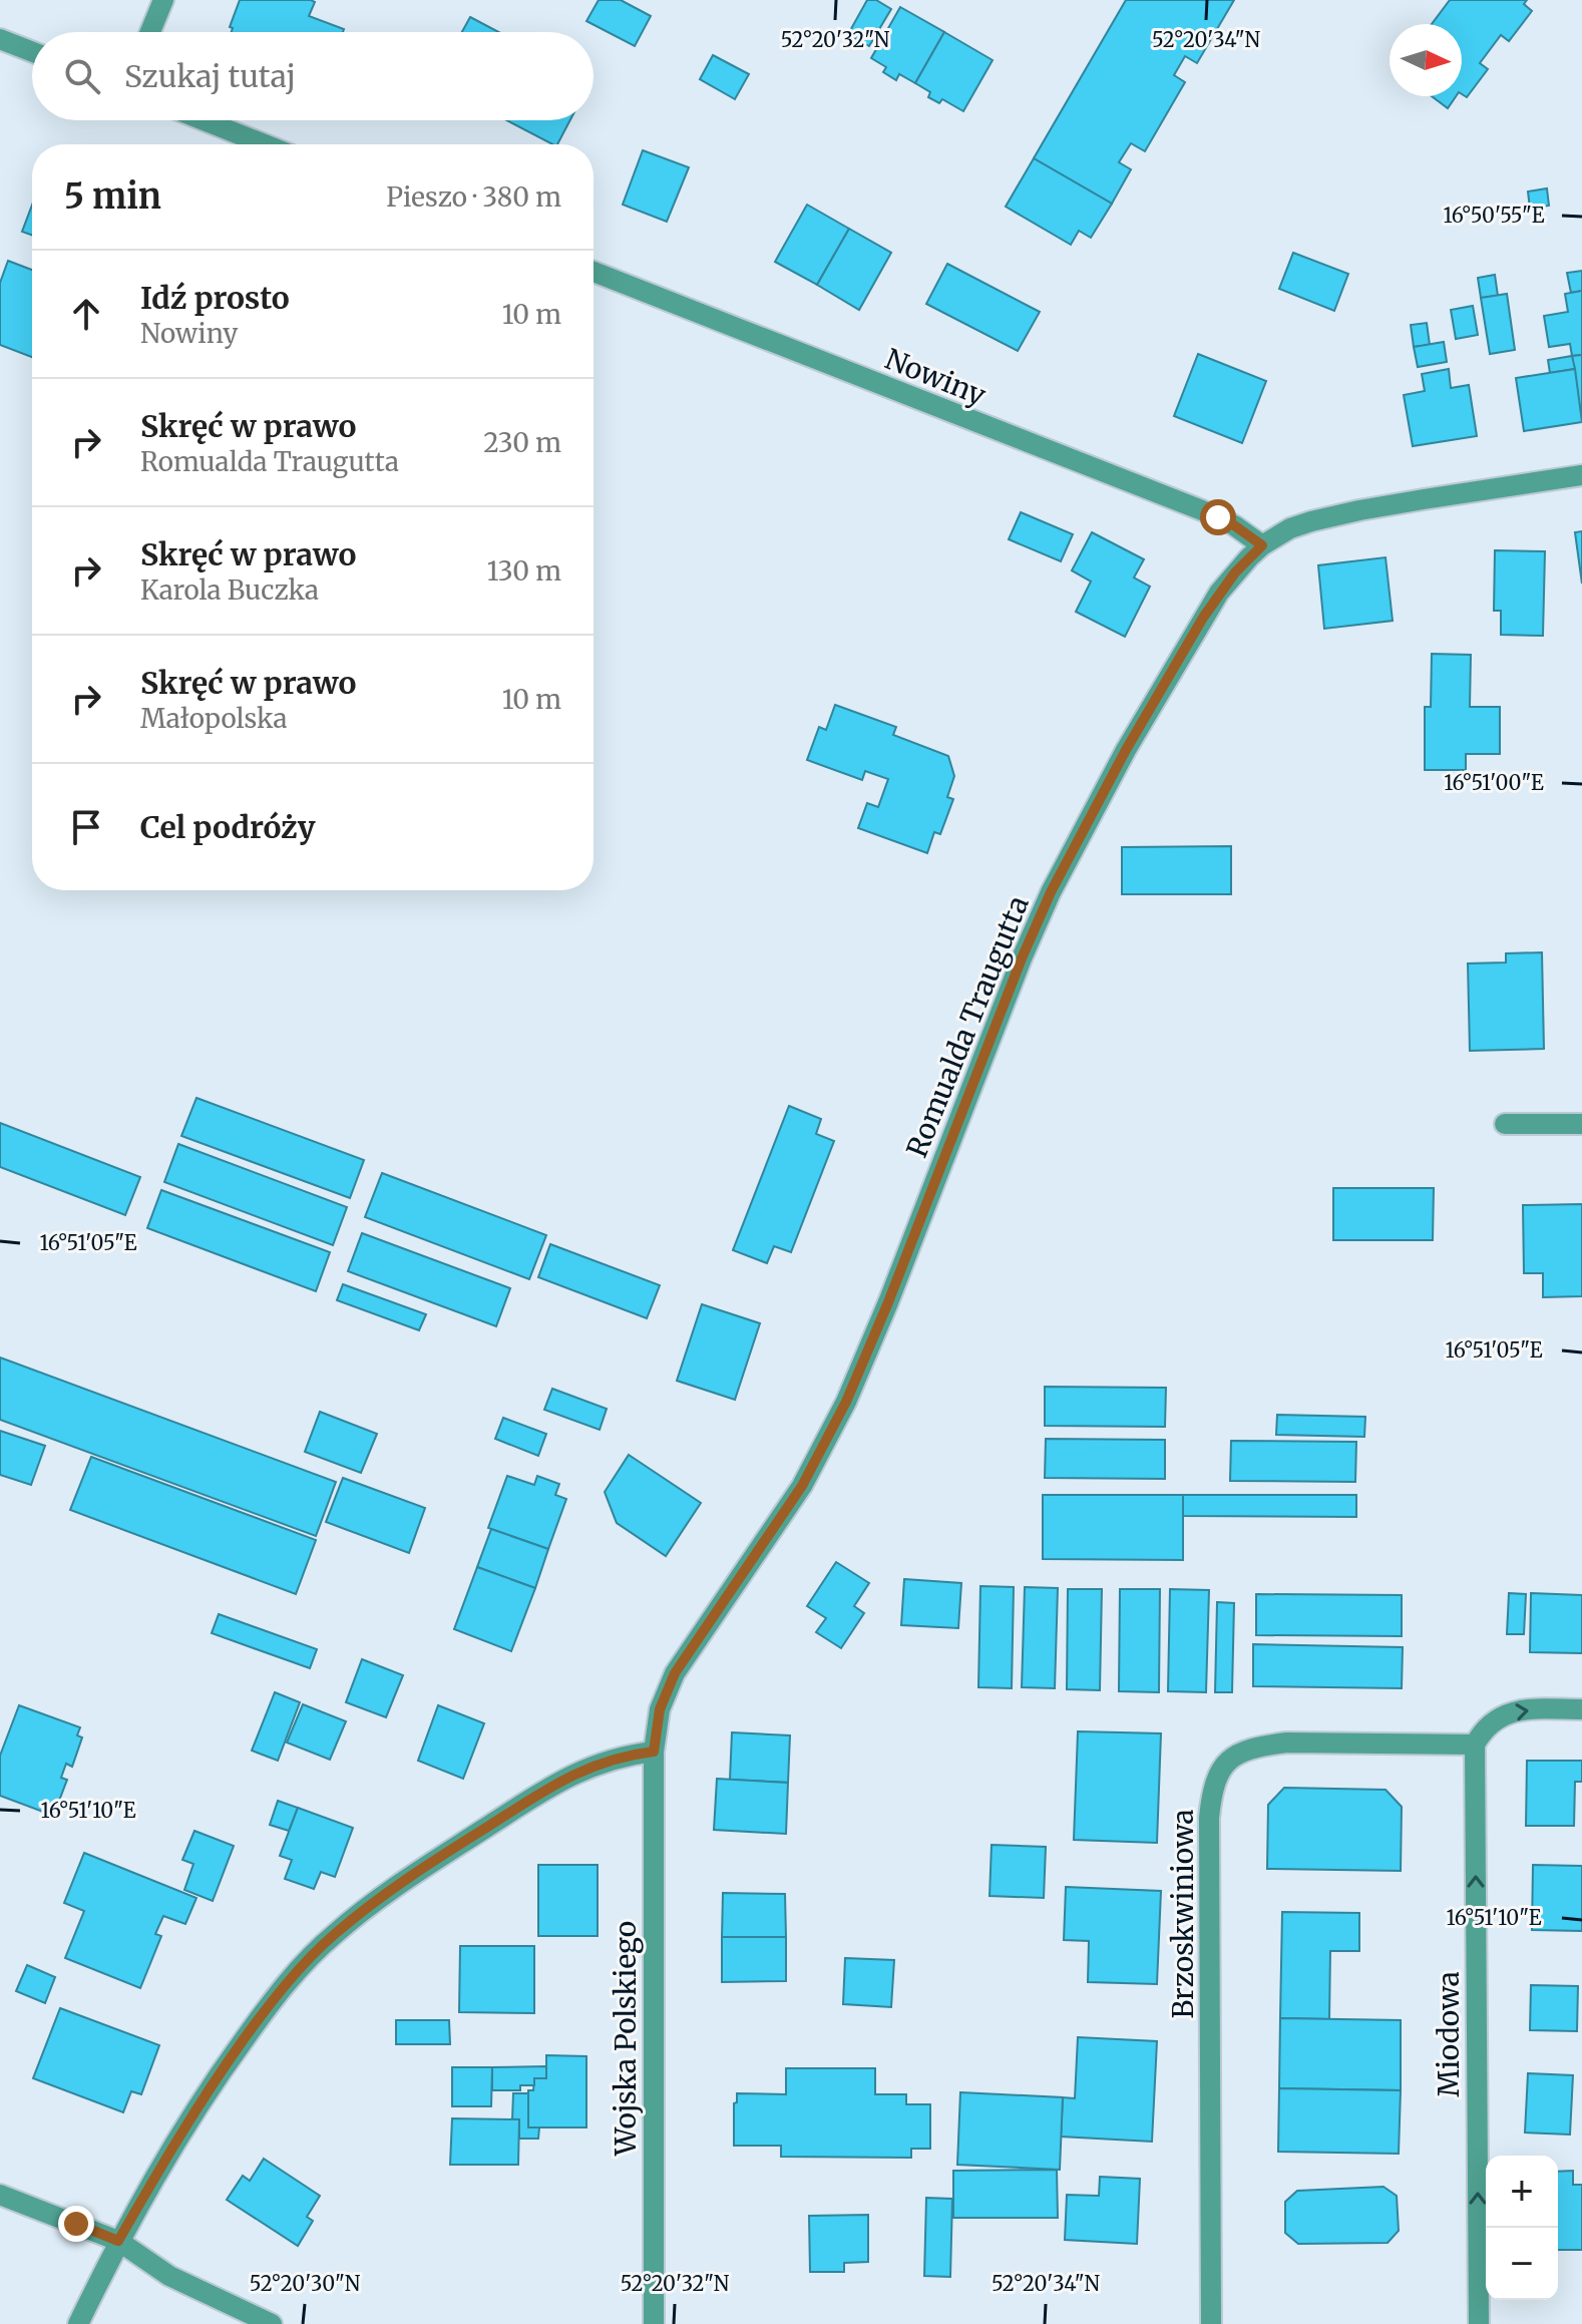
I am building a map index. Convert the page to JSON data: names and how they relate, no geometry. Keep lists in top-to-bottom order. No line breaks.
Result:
{"streets":{"street":["Nowiny","Romualda Traugutta","Brzoskwiniowa","Miodowa","Wojska Polskiego"]},"crossings":[["Nowiny","Romualda Traugutta"],["Romualda Traugutta","Wojska Polskiego"],["Brzoskwiniowa","Miodowa"]],"one_way":["Miodowa"],"north":"right","page":{"search":"Szukaj tutaj","heading":["5 min","Pieszo · 380 m"],"list":[["Idź prosto","Nowiny","10 m"],["Skręć w prawo","Romualda Traugutta","230 m"],["Skręć w prawo","Karola Buczka","130 m"],["Skręć w prawo","Małopolska","10 m"],"Cel podróży"],"map_buttons":["+","−"]},"coordinates":["52°20'32\"N","52°20'34\"N","16°50'55\"E","16°51'00\"E","16°51'05\"E","16°51'10\"E","52°20'30\"N"]}
